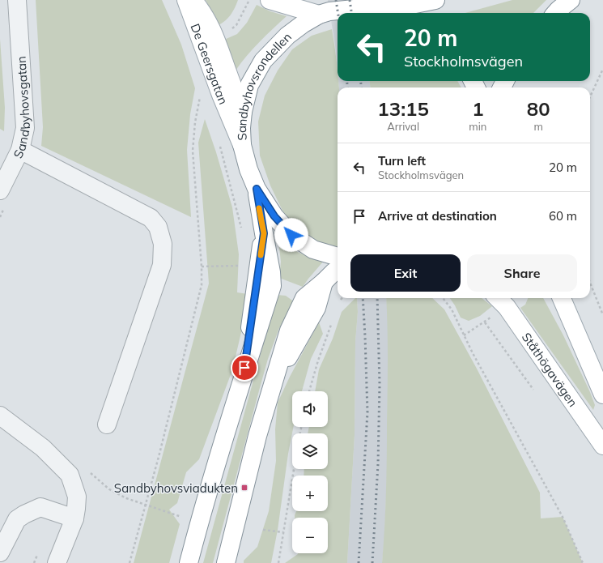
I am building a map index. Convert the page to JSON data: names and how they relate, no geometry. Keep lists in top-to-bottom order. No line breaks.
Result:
{"streets":{"main road":["De Geersgatan","Sandbyhovsrondellen","Ståthögavägen"],"street":["Sandbyhovsgatan"]},"crossings":[["De Geersgatan","Sandbyhovsrondellen"]],"places":{"transit":["Sandbyhovsviadukten"]},"page":{"turn":["20 m","Stockholmsvägen"],"eta":["13:15","Arrival","1","min","80","m"],"list":[{"name":"Turn left","note":"Stockholmsvägen","value":"20 m"},{"name":"Arrive at destination","value":"60 m"}],"buttons":["Exit","Share"],"map_buttons":["+","−"]}}
